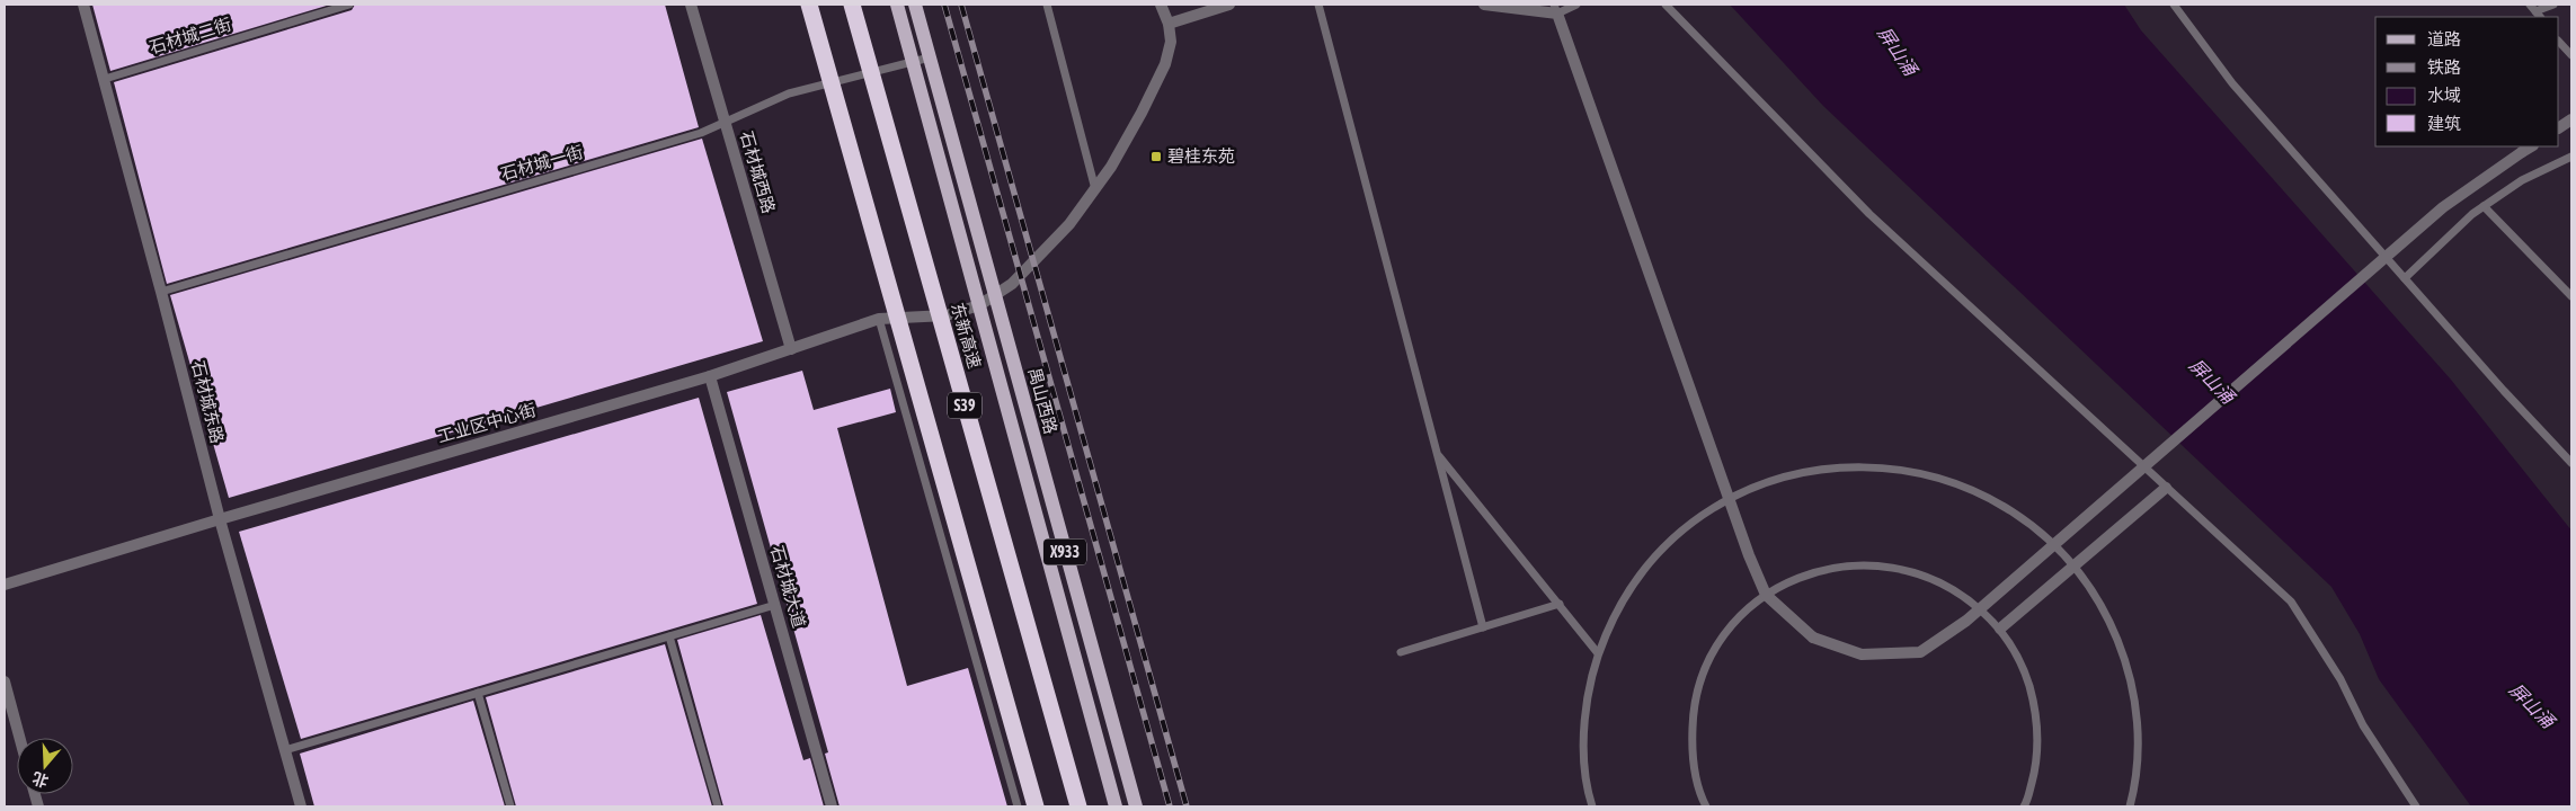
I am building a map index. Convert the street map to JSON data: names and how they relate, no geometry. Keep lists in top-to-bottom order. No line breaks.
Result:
{"streets":{"highway":["东新高速","S39"],"main road":["禺山西路","X933"],"street":["石材城西路","石材城东路","工业区中心街","石材城大道"],"lane":["石材城二街","石材城一街"]},"crossings":[["石材城二街","石材城东路"],["石材城一街","石材城西路"],["石材城一街","禺山西路"],["石材城一街","石材城东路"],["石材城一街","X933"],["石材城西路","工业区中心街"],["禺山西路","工业区中心街"],["石材城东路","工业区中心街"],["工业区中心街","X933"],["工业区中心街","石材城大道"]],"water":["屏山涌"],"places":{"transit":["碧桂东苑"]},"legend":["道路","铁路","水域","建筑"],"north":"bottom"}
